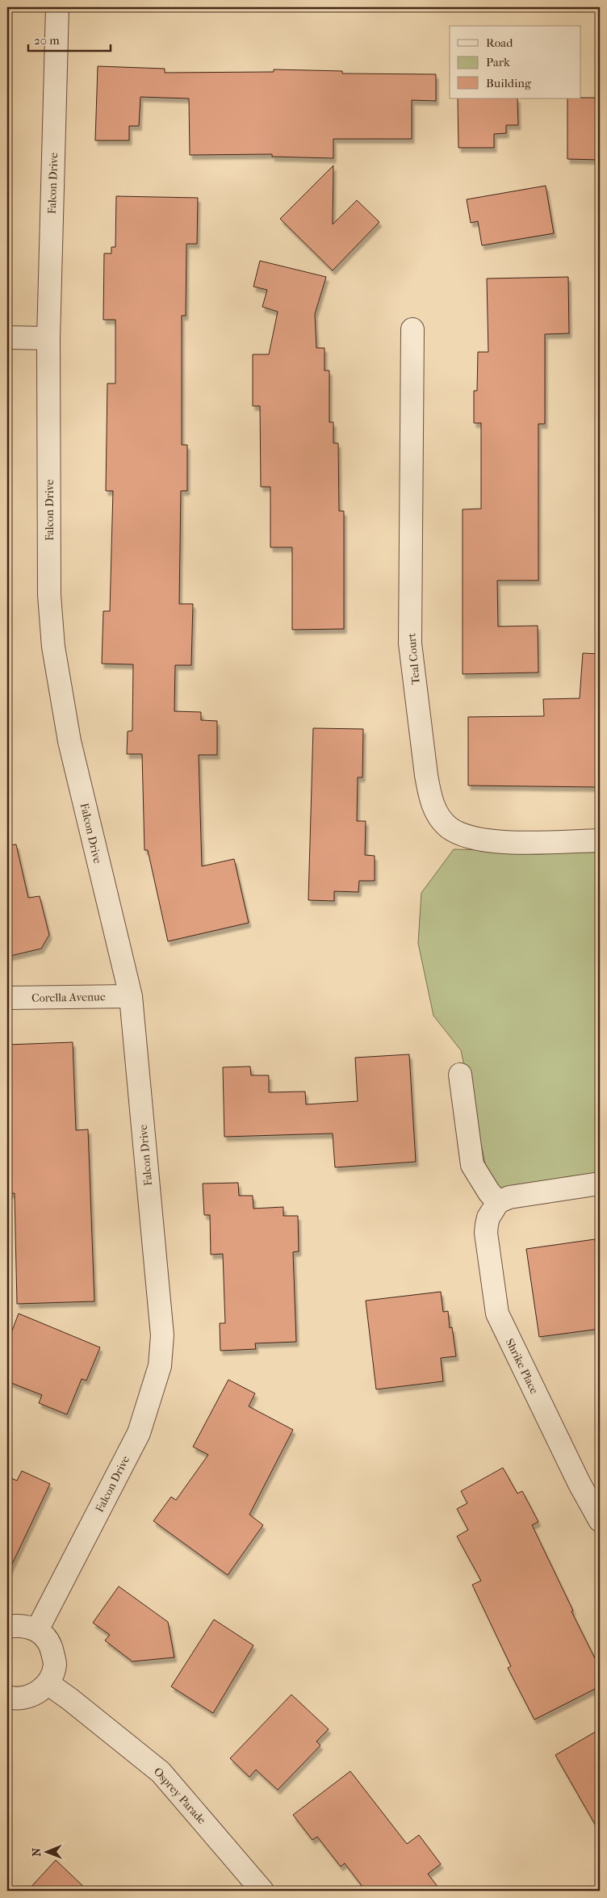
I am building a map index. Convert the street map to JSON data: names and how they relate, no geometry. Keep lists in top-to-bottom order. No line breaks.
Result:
{"streets":{"street":["Falcon Drive","Teal Court","Corella Avenue","Shrike Place","Osprey Parade"]},"crossings":[["Falcon Drive","Corella Avenue"]],"legend":["Road","Park","Building"],"scale_bar":"20 m","north":"left"}
